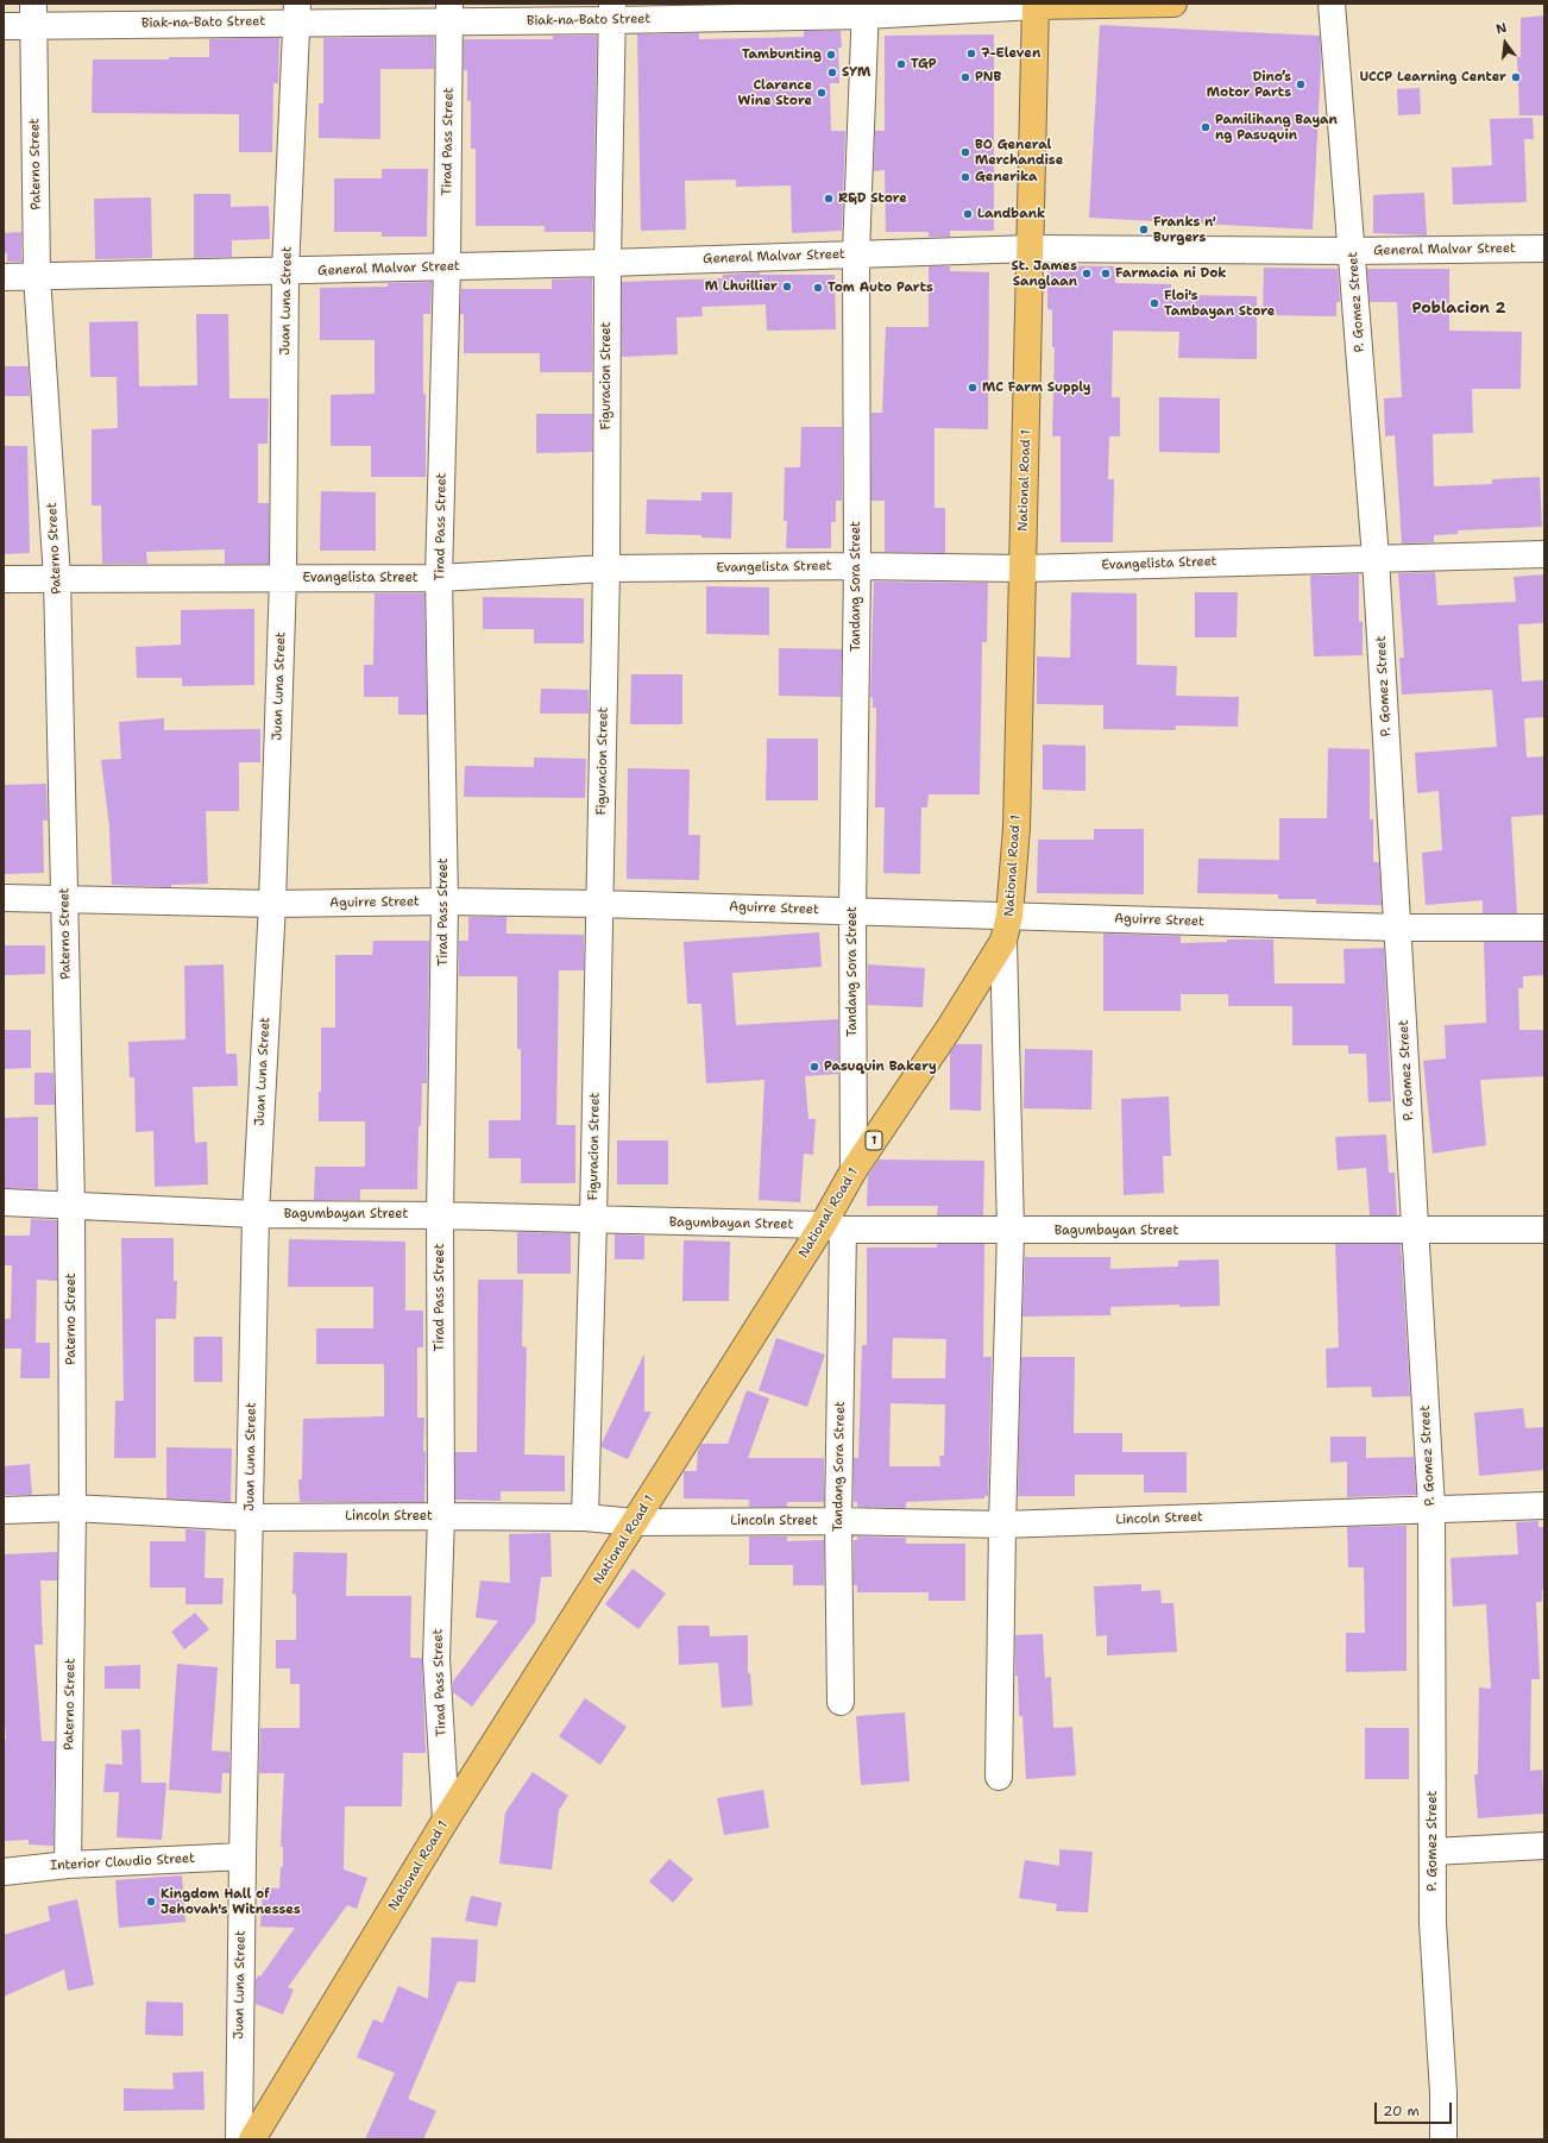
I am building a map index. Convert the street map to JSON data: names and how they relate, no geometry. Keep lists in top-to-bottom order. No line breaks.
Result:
{"streets":{"main road":["Biak-na-Bato Street","National Road 1","1"],"street":["Tirad Pass Street","Paterno Street","General Malvar Street","Juan Luna Street","P. Gomez Street","Figuracion Street","Evangelista Street","Tandang Sora Street","Aguirre Street","Bagumbayan Street","Lincoln Street","Interior Claudio Street"]},"crossings":[["Biak-na-Bato Street","Tirad Pass Street"],["Biak-na-Bato Street","Paterno Street"],["Biak-na-Bato Street","Juan Luna Street"],["Biak-na-Bato Street","Figuracion Street"],["Biak-na-Bato Street","National Road 1"],["Biak-na-Bato Street","Tandang Sora Street"],["Tirad Pass Street","General Malvar Street"],["Tirad Pass Street","National Road 1"],["Tirad Pass Street","Evangelista Street"],["Tirad Pass Street","Aguirre Street"],["Tirad Pass Street","Bagumbayan Street"],["Tirad Pass Street","Lincoln Street"],["Paterno Street","General Malvar Street"],["Paterno Street","Evangelista Street"],["Paterno Street","Aguirre Street"],["Paterno Street","Bagumbayan Street"],["Paterno Street","Lincoln Street"],["Paterno Street","Interior Claudio Street"],["General Malvar Street","Juan Luna Street"],["General Malvar Street","P. Gomez Street"],["General Malvar Street","Figuracion Street"],["General Malvar Street","National Road 1"],["General Malvar Street","Tandang Sora Street"],["Juan Luna Street","Evangelista Street"],["Juan Luna Street","Aguirre Street"],["Juan Luna Street","Bagumbayan Street"],["Juan Luna Street","Lincoln Street"],["Juan Luna Street","Interior Claudio Street"],["P. Gomez Street","Evangelista Street"],["P. Gomez Street","Aguirre Street"],["P. Gomez Street","Bagumbayan Street"],["P. Gomez Street","Lincoln Street"],["Figuracion Street","Evangelista Street"],["Figuracion Street","Aguirre Street"],["Figuracion Street","Bagumbayan Street"],["Figuracion Street","Lincoln Street"],["National Road 1","Evangelista Street"],["National Road 1","Tandang Sora Street"],["National Road 1","Aguirre Street"],["National Road 1","Bagumbayan Street"],["National Road 1","Lincoln Street"],["Evangelista Street","Tandang Sora Street"],["Tandang Sora Street","Aguirre Street"],["Tandang Sora Street","Bagumbayan Street"],["Tandang Sora Street","Lincoln Street"]],"districts":["Poblacion 2"],"places":["7-Eleven","Tambunting","TGP","SYM","PNB","UCCP Learning Center","Dino’s Motor Parts","Clarence Wine Store","Pamilihang Bayan ng Pasuquin","BO General Merchandise","Generika","R&D Store","Landbank","Franks n' Burgers","St. James Sanglaan","Farmacia ni Dok","M Lhuillier","Tom Auto Parts","Floi's Tambayan Store","MC Farm Supply","Pasuquin Bakery","Kingdom Hall of Jehovah's Witnesses"],"scale_bar":"20 m","north":"top"}
